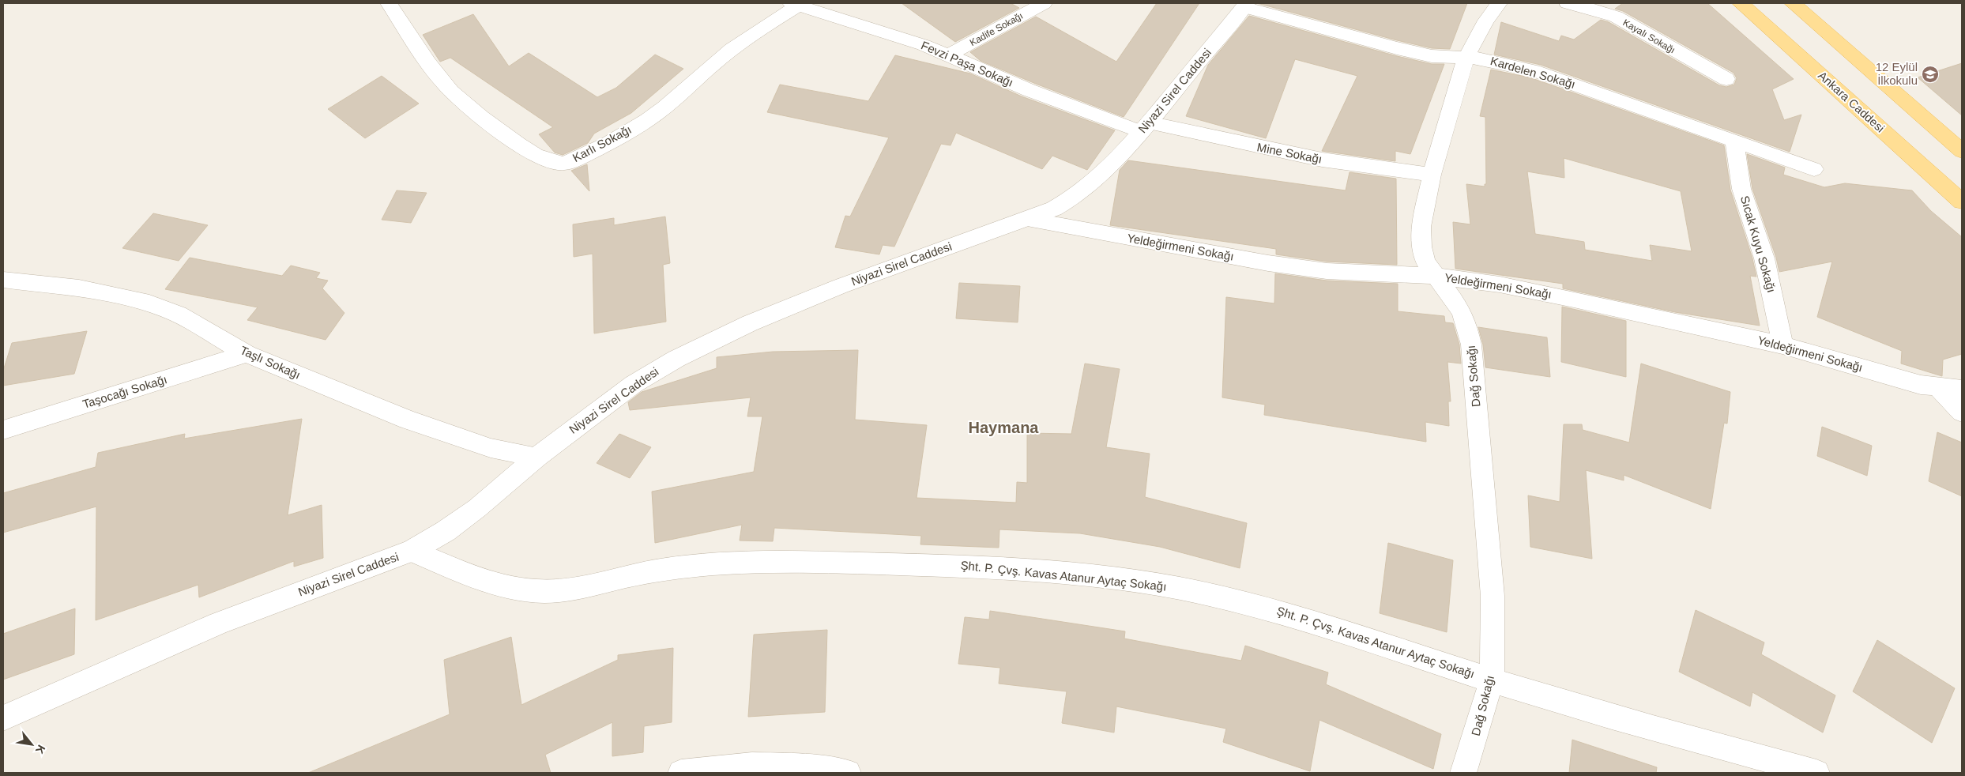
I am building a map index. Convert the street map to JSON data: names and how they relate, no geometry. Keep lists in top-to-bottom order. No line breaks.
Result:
{"streets":{"main road":["Ankara Caddesi"],"street":["Kadife Sokağı","Kayalı Sokağı","Fevzi Paşa Sokağı","Kardelen Sokağı","Niyazi Sirel Caddesi","Karlı Sokağı","Mine Sokağı","Sıcak Kuyu Sokağı","Yeldeğirmeni Sokağı","Taşlı Sokağı","Dağ Sokağı","Taşocağı Sokağı","Şht. P. Çvş. Kavas Atanur Aytaç Sokağı"]},"crossings":[["Kadife Sokağı","Fevzi Paşa Sokağı"],["Fevzi Paşa Sokağı","Niyazi Sirel Caddesi"],["Fevzi Paşa Sokağı","Karlı Sokağı"],["Fevzi Paşa Sokağı","Mine Sokağı"],["Kardelen Sokağı","Niyazi Sirel Caddesi"],["Kardelen Sokağı","Sıcak Kuyu Sokağı"],["Kardelen Sokağı","Dağ Sokağı"],["Niyazi Sirel Caddesi","Mine Sokağı"],["Niyazi Sirel Caddesi","Yeldeğirmeni Sokağı"],["Niyazi Sirel Caddesi","Taşlı Sokağı"],["Niyazi Sirel Caddesi","Şht. P. Çvş. Kavas Atanur Aytaç Sokağı"],["Mine Sokağı","Dağ Sokağı"],["Sıcak Kuyu Sokağı","Yeldeğirmeni Sokağı"],["Yeldeğirmeni Sokağı","Dağ Sokağı"],["Taşlı Sokağı","Taşocağı Sokağı"],["Dağ Sokağı","Şht. P. Çvş. Kavas Atanur Aytaç Sokağı"]],"districts":["Haymana"],"places":{"school or university":["12 Eylül İlkokulu"]},"north":"bottom right"}
